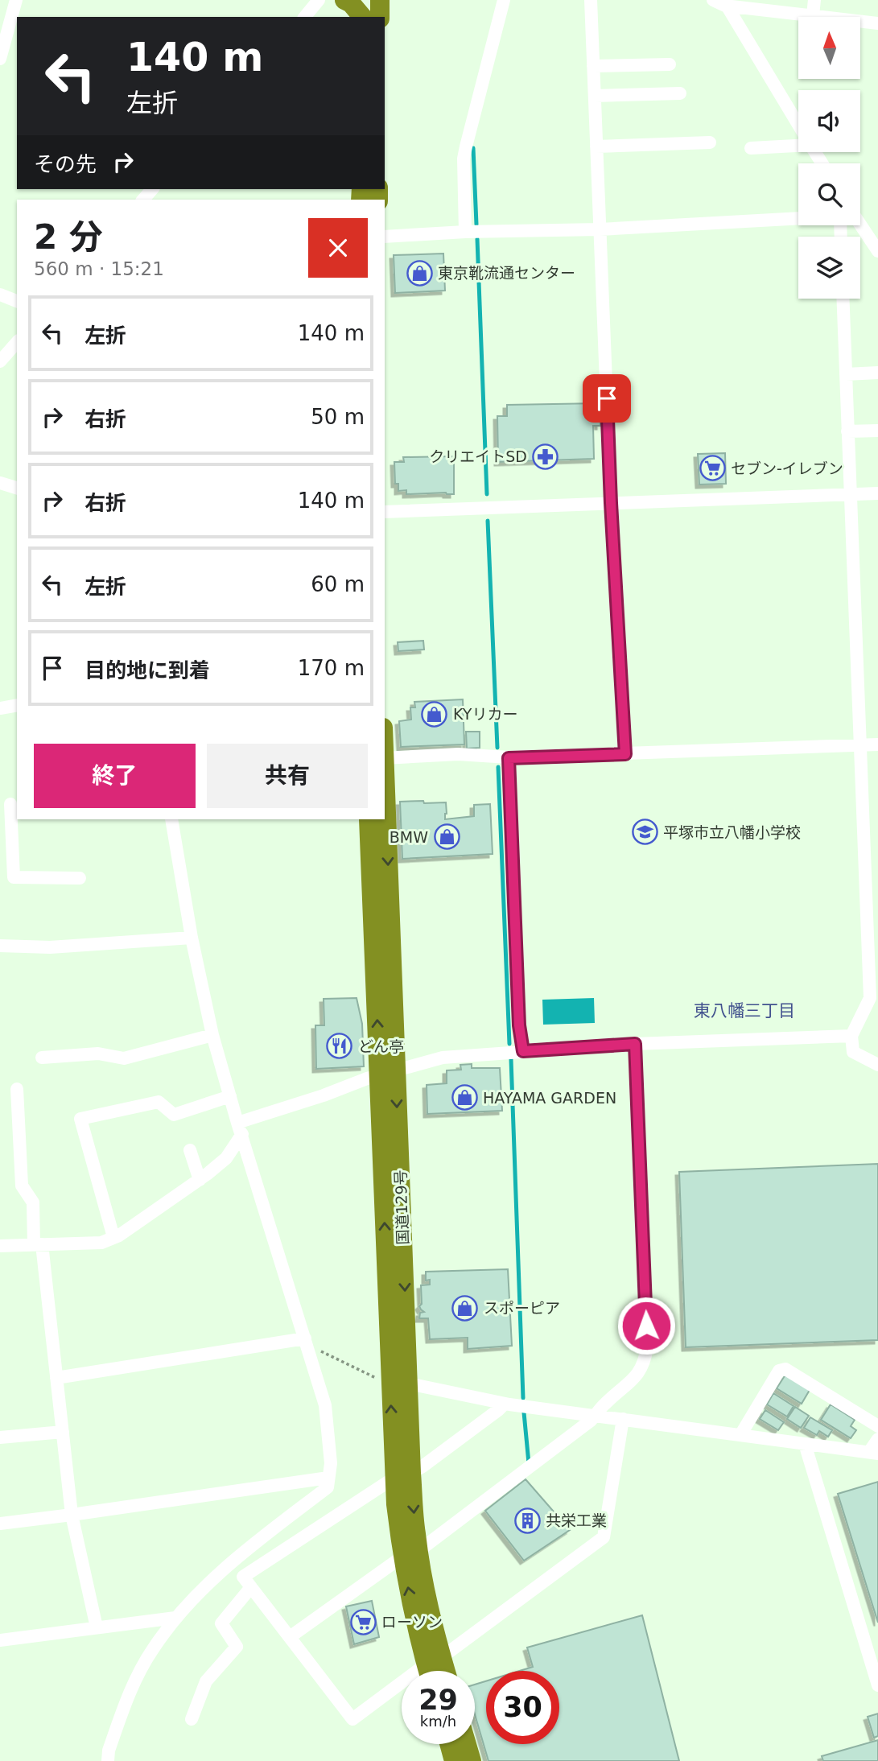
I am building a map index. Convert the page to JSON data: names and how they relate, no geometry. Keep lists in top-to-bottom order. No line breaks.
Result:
{"streets":{"highway":["国道129号"]},"districts":["東八幡三丁目"],"places":{"shop":["東京靴流通センター","KYリカー","BMW","HAYAMA GARDEN","スポーピア"],"pharmacy":["クリエイトSD"],"supermarket":["セブン-イレブン","ローソン"],"school or university":["平塚市立八幡小学校"],"restaurant":["どん亭"],"building":["共栄工業"]},"north":"top","page":{"turn":["140 m","左折"],"then":"その先","heading":["2 分","560 m · 15:21"],"list":[{"name":"左折","value":"140 m"},{"name":"右折","value":"50 m"},{"name":"右折","value":"140 m"},{"name":"左折","value":"60 m"},{"name":"目的地に到着","value":"170 m"}],"buttons":["終了","共有"],"speed":"29 km/h","limit":"30"}}
